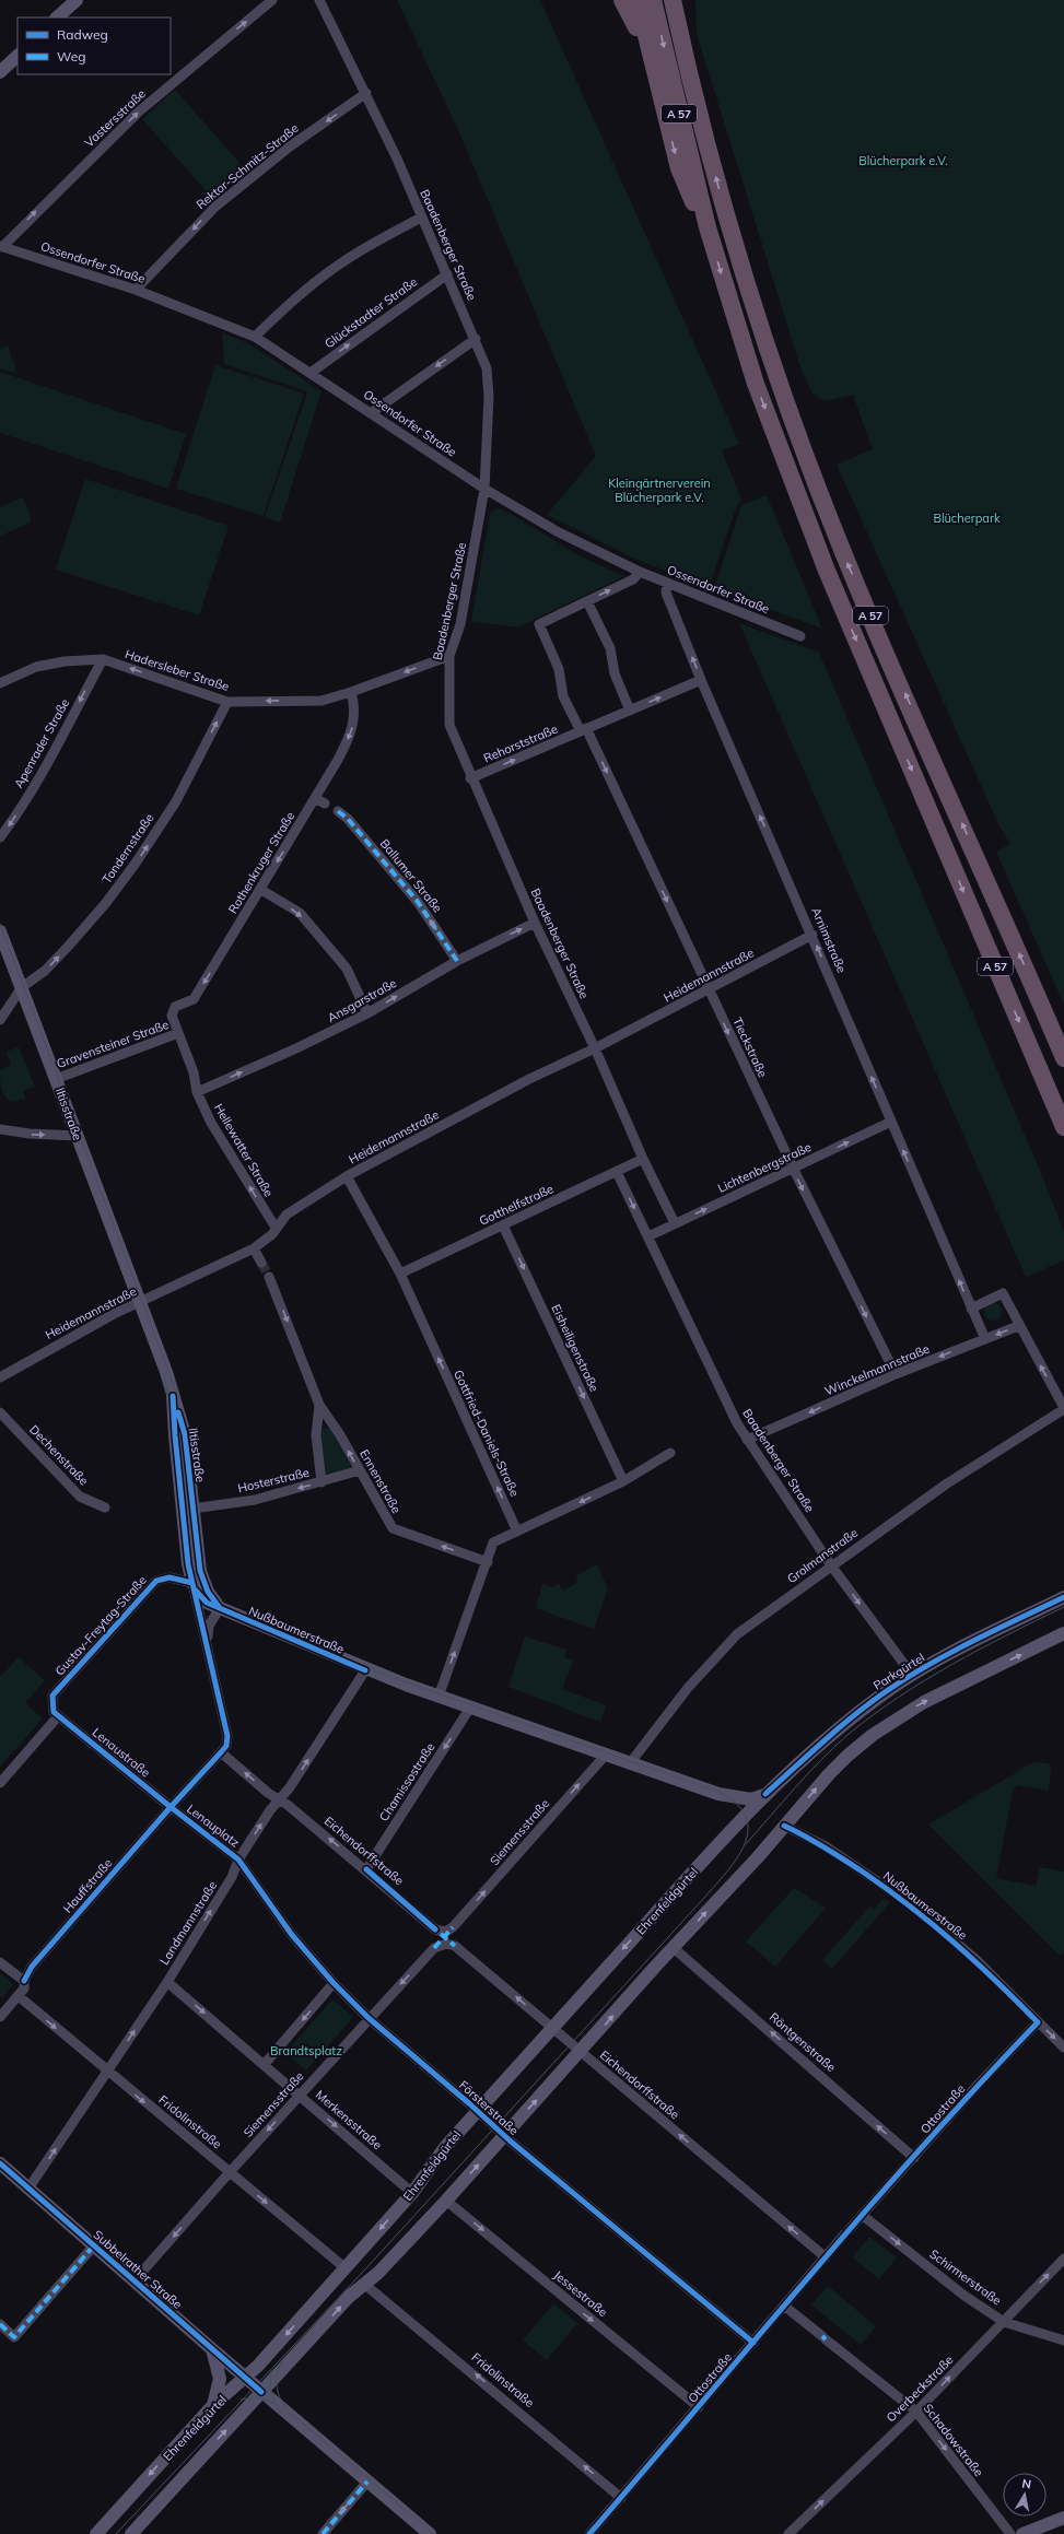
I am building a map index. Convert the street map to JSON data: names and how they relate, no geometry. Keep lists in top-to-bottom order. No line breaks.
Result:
{"streets":{"highway":["A 57"],"main road":["Iltisstraße","Nußbaumerstraße","Parkgürtel","Ehrenfeldgürtel","Subbelrather Straße"],"street":["Vastersstraße","Rektor-Schmitz-Straße","Baadenberger Straße","Ossendorfer Straße","Glückstadter Straße","Hadersleber Straße","Apenrader Straße","Rehorststraße","Tondernstraße","Rothenkruger Straße","Ballumer Straße","Arnimstraße","Heidemannstraße","Ansgarstraße","Gravensteiner Straße","Tieckstraße","Hellewatter Straße","Lichtenbergstraße","Gotthelfstraße","Eisheiligenstraße","Winckelmannstraße","Gottfried-Daniels-Straße","Dechenstraße","Hosterstraße","Ennenstraße","Grolmanstraße","Gustav-Freytag-Straße","Lenaustraße","Chamissostraße","Lenauplatz","Siemensstraße","Eichendorffstraße","Hauffstraße","Landmannstraße","Röntgenstraße","Försterstraße","Ottostraße","Merkensstraße","Fridolinstraße","Schirmerstraße","Jessestraße","Overbeckstraße","Schadowstraße"]},"crossings":[["Vastersstraße","Ossendorfer Straße"],["Rektor-Schmitz-Straße","Baadenberger Straße"],["Rektor-Schmitz-Straße","Ossendorfer Straße"],["Baadenberger Straße","Ossendorfer Straße"],["Baadenberger Straße","Glückstadter Straße"],["Baadenberger Straße","Hadersleber Straße"],["Baadenberger Straße","Rehorststraße"],["Baadenberger Straße","Heidemannstraße"],["Baadenberger Straße","Ansgarstraße"],["Baadenberger Straße","Lichtenbergstraße"],["Baadenberger Straße","Gotthelfstraße"],["Baadenberger Straße","Winckelmannstraße"],["Baadenberger Straße","Grolmanstraße"],["Baadenberger Straße","Parkgürtel"],["Ossendorfer Straße","Glückstadter Straße"],["Ossendorfer Straße","Arnimstraße"],["Hadersleber Straße","Apenrader Straße"],["Hadersleber Straße","Tondernstraße"],["Hadersleber Straße","Rothenkruger Straße"],["Rehorststraße","Arnimstraße"],["Rehorststraße","Tieckstraße"],["Tondernstraße","Iltisstraße"],["Rothenkruger Straße","Gravensteiner Straße"],["Rothenkruger Straße","Hellewatter Straße"],["Ballumer Straße","Ansgarstraße"],["Arnimstraße","Heidemannstraße"],["Arnimstraße","Lichtenbergstraße"],["Arnimstraße","Winckelmannstraße"],["Heidemannstraße","Tieckstraße"],["Heidemannstraße","Iltisstraße"],["Heidemannstraße","Hellewatter Straße"],["Heidemannstraße","Gottfried-Daniels-Straße"],["Ansgarstraße","Hellewatter Straße"],["Gravensteiner Straße","Iltisstraße"],["Gravensteiner Straße","Hellewatter Straße"],["Tieckstraße","Lichtenbergstraße"],["Tieckstraße","Winckelmannstraße"],["Iltisstraße","Hosterstraße"],["Iltisstraße","Gustav-Freytag-Straße"],["Iltisstraße","Nußbaumerstraße"],["Iltisstraße","Lenauplatz"],["Gotthelfstraße","Eisheiligenstraße"],["Gotthelfstraße","Gottfried-Daniels-Straße"],["Hosterstraße","Ennenstraße"],["Grolmanstraße","Nußbaumerstraße"],["Gustav-Freytag-Straße","Lenaustraße"],["Nußbaumerstraße","Parkgürtel"],["Nußbaumerstraße","Chamissostraße"],["Nußbaumerstraße","Siemensstraße"],["Nußbaumerstraße","Ehrenfeldgürtel"],["Nußbaumerstraße","Landmannstraße"],["Nußbaumerstraße","Ottostraße"],["Parkgürtel","Ehrenfeldgürtel"],["Lenaustraße","Lenauplatz"],["Lenaustraße","Hauffstraße"],["Chamissostraße","Eichendorffstraße"],["Lenauplatz","Hauffstraße"],["Lenauplatz","Landmannstraße"],["Lenauplatz","Försterstraße"],["Siemensstraße","Eichendorffstraße"],["Siemensstraße","Försterstraße"],["Siemensstraße","Merkensstraße"],["Siemensstraße","Fridolinstraße"],["Siemensstraße","Subbelrather Straße"],["Eichendorffstraße","Ehrenfeldgürtel"],["Eichendorffstraße","Landmannstraße"],["Eichendorffstraße","Ottostraße"],["Hauffstraße","Fridolinstraße"],["Ehrenfeldgürtel","Röntgenstraße"],["Ehrenfeldgürtel","Försterstraße"],["Ehrenfeldgürtel","Merkensstraße"],["Ehrenfeldgürtel","Fridolinstraße"],["Ehrenfeldgürtel","Subbelrather Straße"],["Ehrenfeldgürtel","Jessestraße"],["Landmannstraße","Försterstraße"],["Landmannstraße","Merkensstraße"],["Landmannstraße","Fridolinstraße"],["Landmannstraße","Subbelrather Straße"],["Röntgenstraße","Ottostraße"],["Försterstraße","Ottostraße"],["Ottostraße","Fridolinstraße"],["Ottostraße","Schirmerstraße"],["Ottostraße","Jessestraße"],["Ottostraße","Schadowstraße"],["Schirmerstraße","Overbeckstraße"],["Overbeckstraße","Schadowstraße"]],"one_way":["Vastersstraße","Rektor-Schmitz-Straße","Hadersleber Straße","Apenrader Straße","Rehorststraße","Tondernstraße","Rothenkruger Straße","Ballumer Straße","Arnimstraße","Ansgarstraße","Tieckstraße","Hellewatter Straße","Lichtenbergstraße","Eisheiligenstraße","Winckelmannstraße","Gottfried-Daniels-Straße","Hosterstraße","Chamissostraße","Eichendorffstraße","Landmannstraße","Röntgenstraße","Merkensstraße","Schirmerstraße","Jessestraße","Overbeckstraße","Schadowstraße"],"parks":["Blücherpark e.V.","Kleingärtnerverein Blücherpark e.V.","Blücherpark","Brandtsplatz"],"legend":["Radweg","Weg"],"north":"top"}
